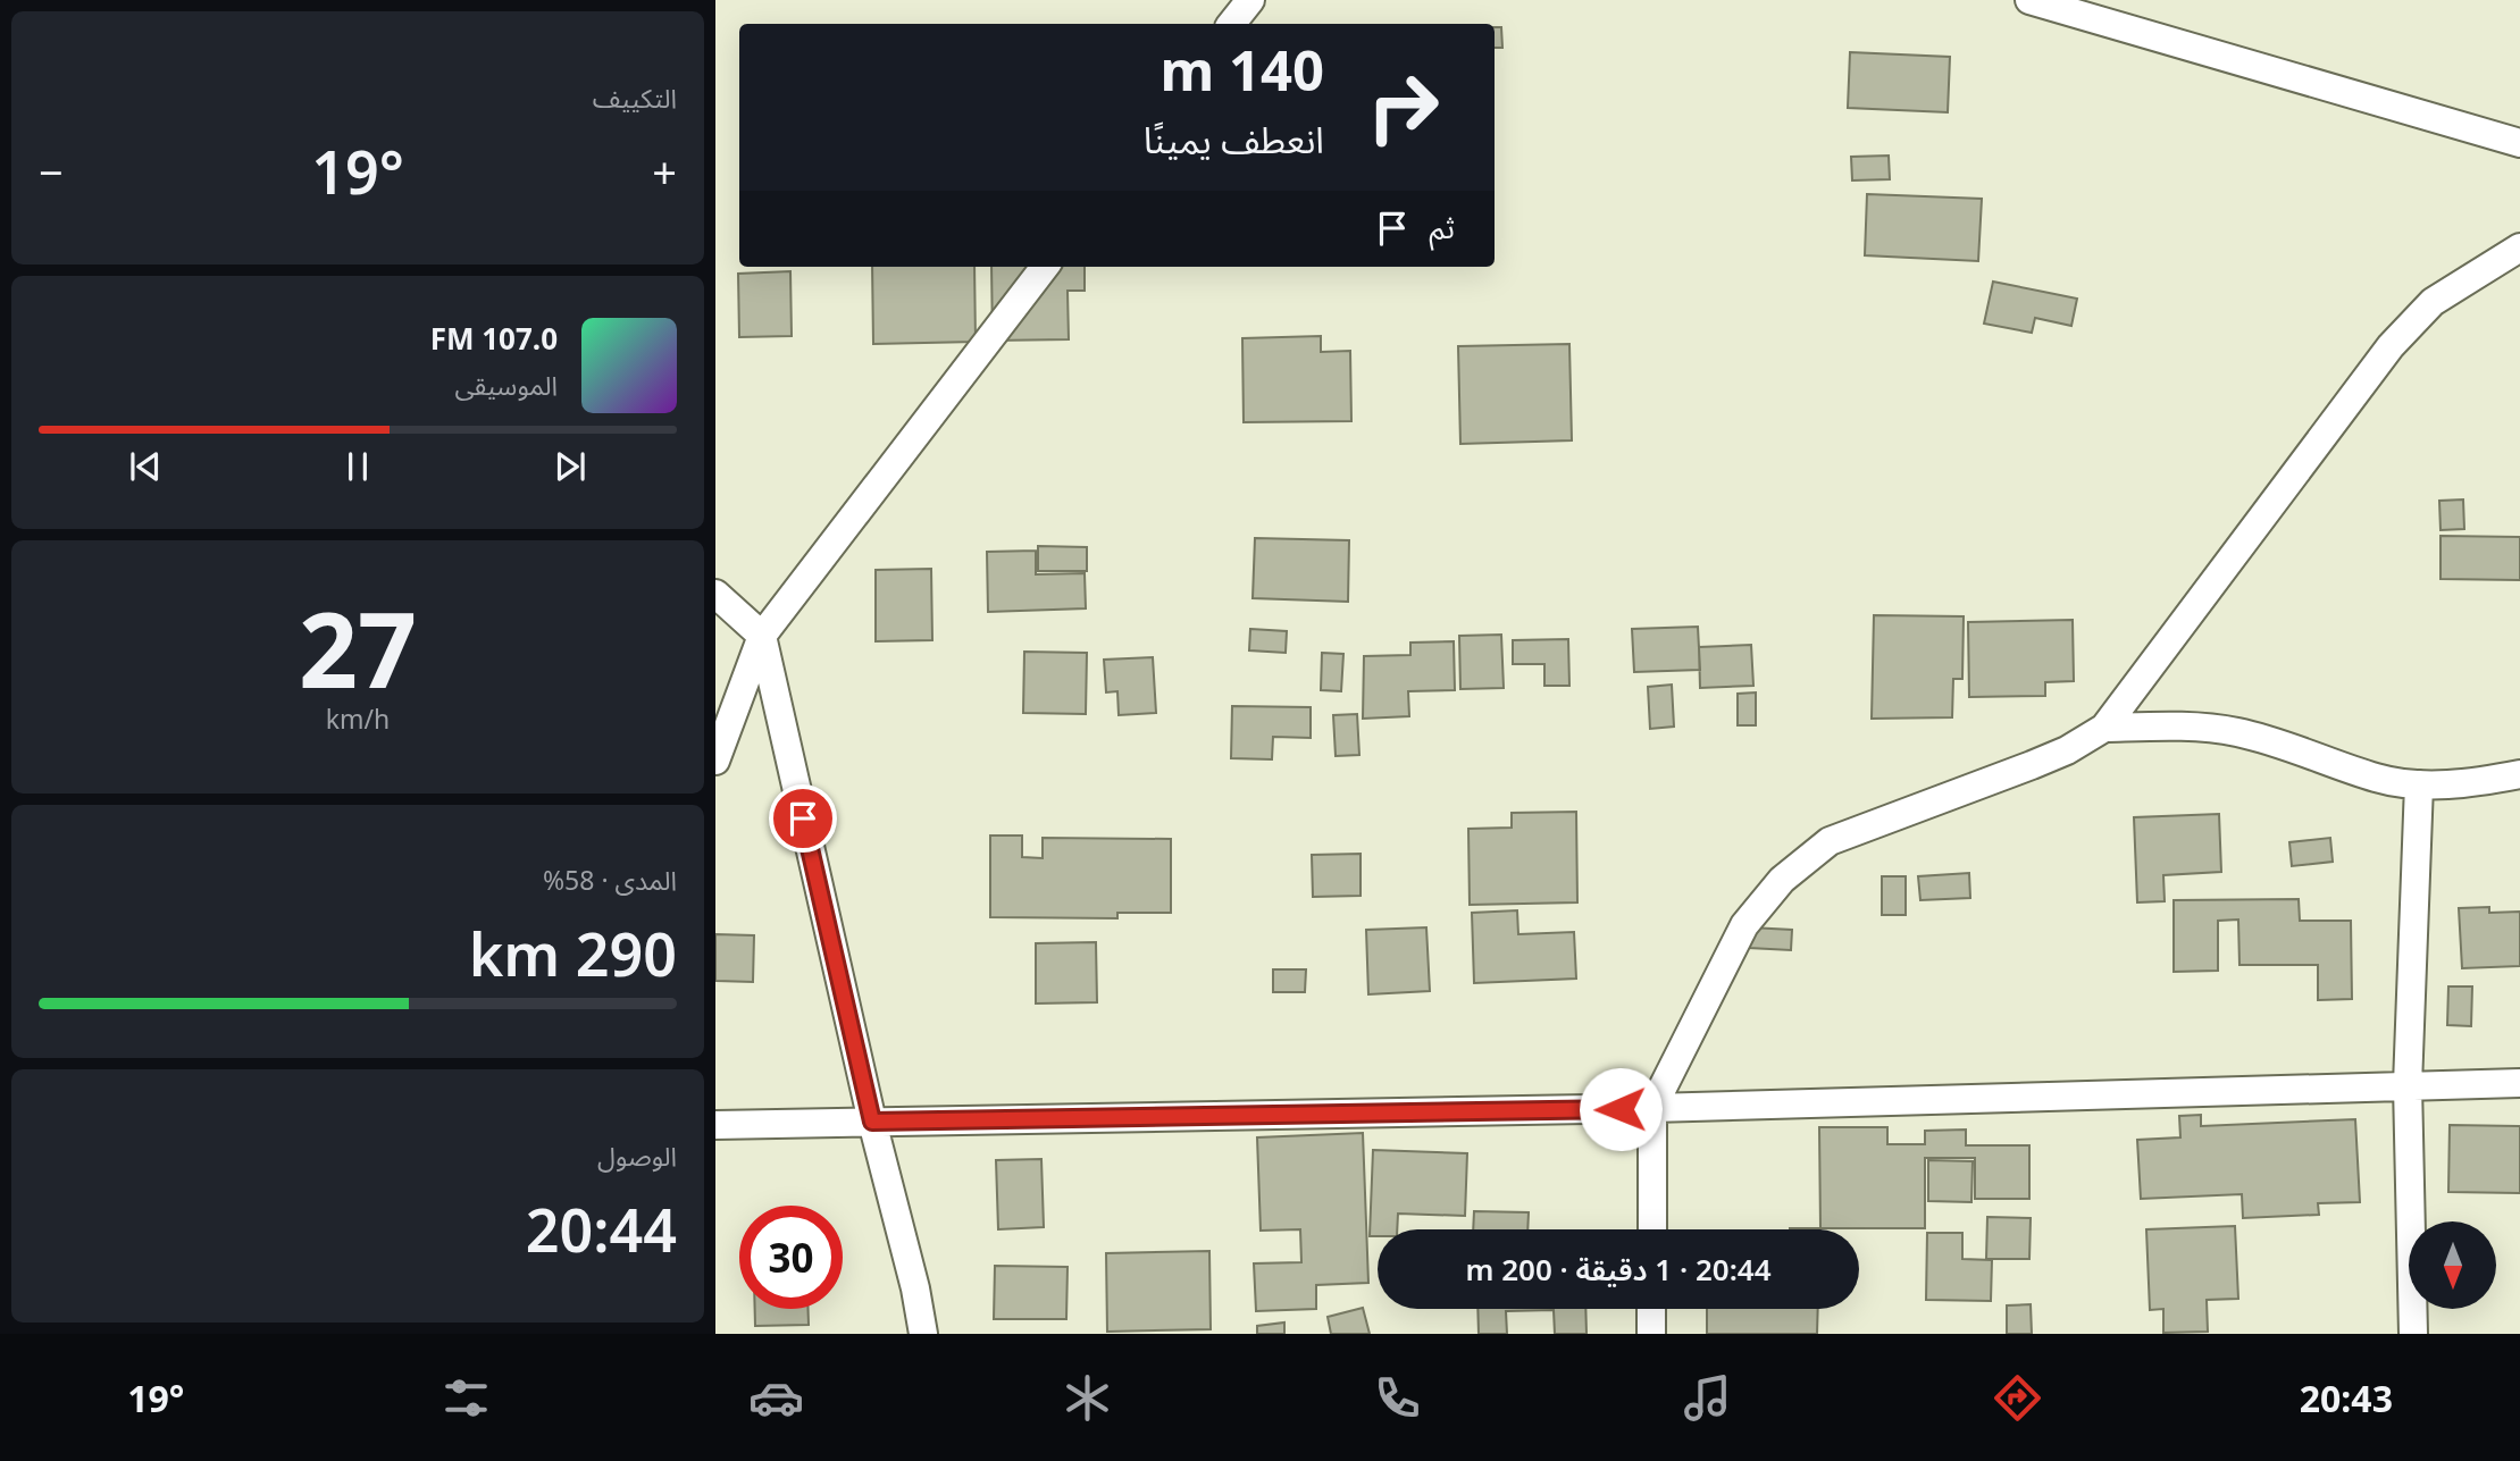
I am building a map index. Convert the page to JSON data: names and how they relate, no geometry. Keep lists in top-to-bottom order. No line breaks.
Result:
{"north":"bottom","page":{"tile":["التكييف",["27","km/h"],["المدى · 58%","290 km"],["الوصول","20:44"]],"turn":["140 m","انعطف يمينًا"],"heat":["−","19°","+"],"then":"ثم","song":["107.0 FM","الموسيقى"],"limit":"30","trip":"20:44 · 1 دقيقة · 200 m","tabs":["20:43","19°"]}}
